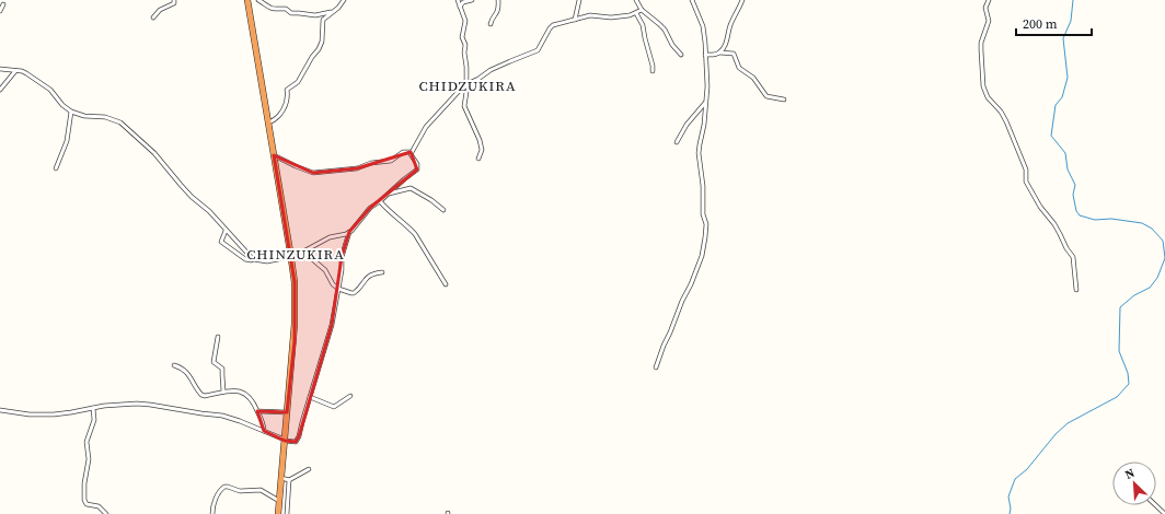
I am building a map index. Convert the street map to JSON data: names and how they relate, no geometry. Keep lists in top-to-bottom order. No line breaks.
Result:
{"districts":["CHIDZUKIRA","CHINZUKIRA"],"scale_bar":"200 m","north":"top left"}
